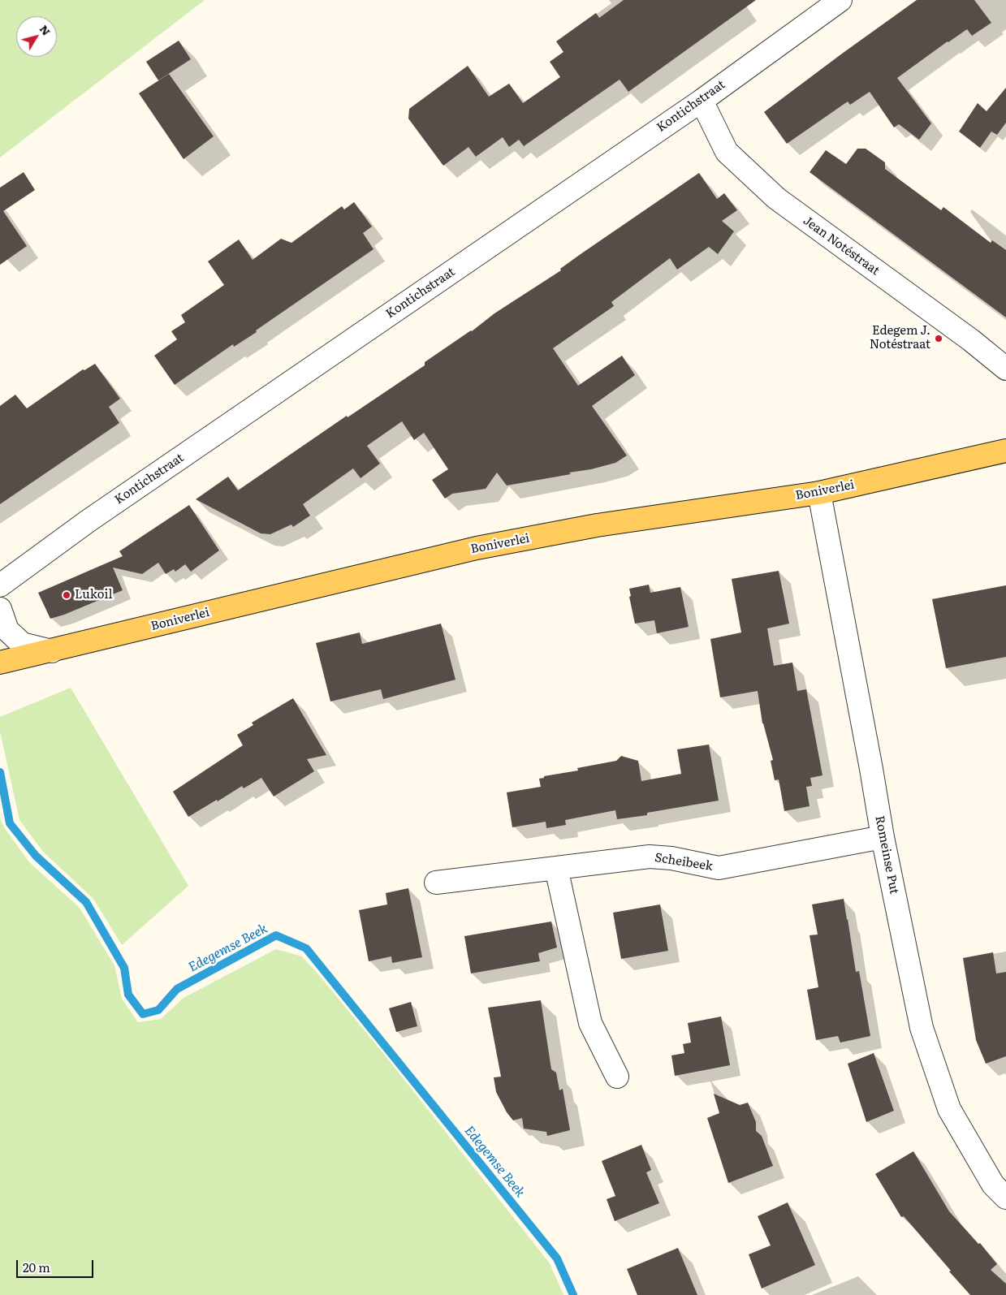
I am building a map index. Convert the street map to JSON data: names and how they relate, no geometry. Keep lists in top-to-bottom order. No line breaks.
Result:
{"streets":{"main road":["Boniverlei"],"street":["Kontichstraat","Jean Notéstraat","Romeinse Put","Scheibeek"]},"crossings":[["Kontichstraat","Jean Notéstraat"],["Boniverlei","Romeinse Put"],["Romeinse Put","Scheibeek"]],"water":["Edegemse Beek"],"places":["Edegem J. Notéstraat","Lukoil"],"scale_bar":"20 m","north":"top right"}
